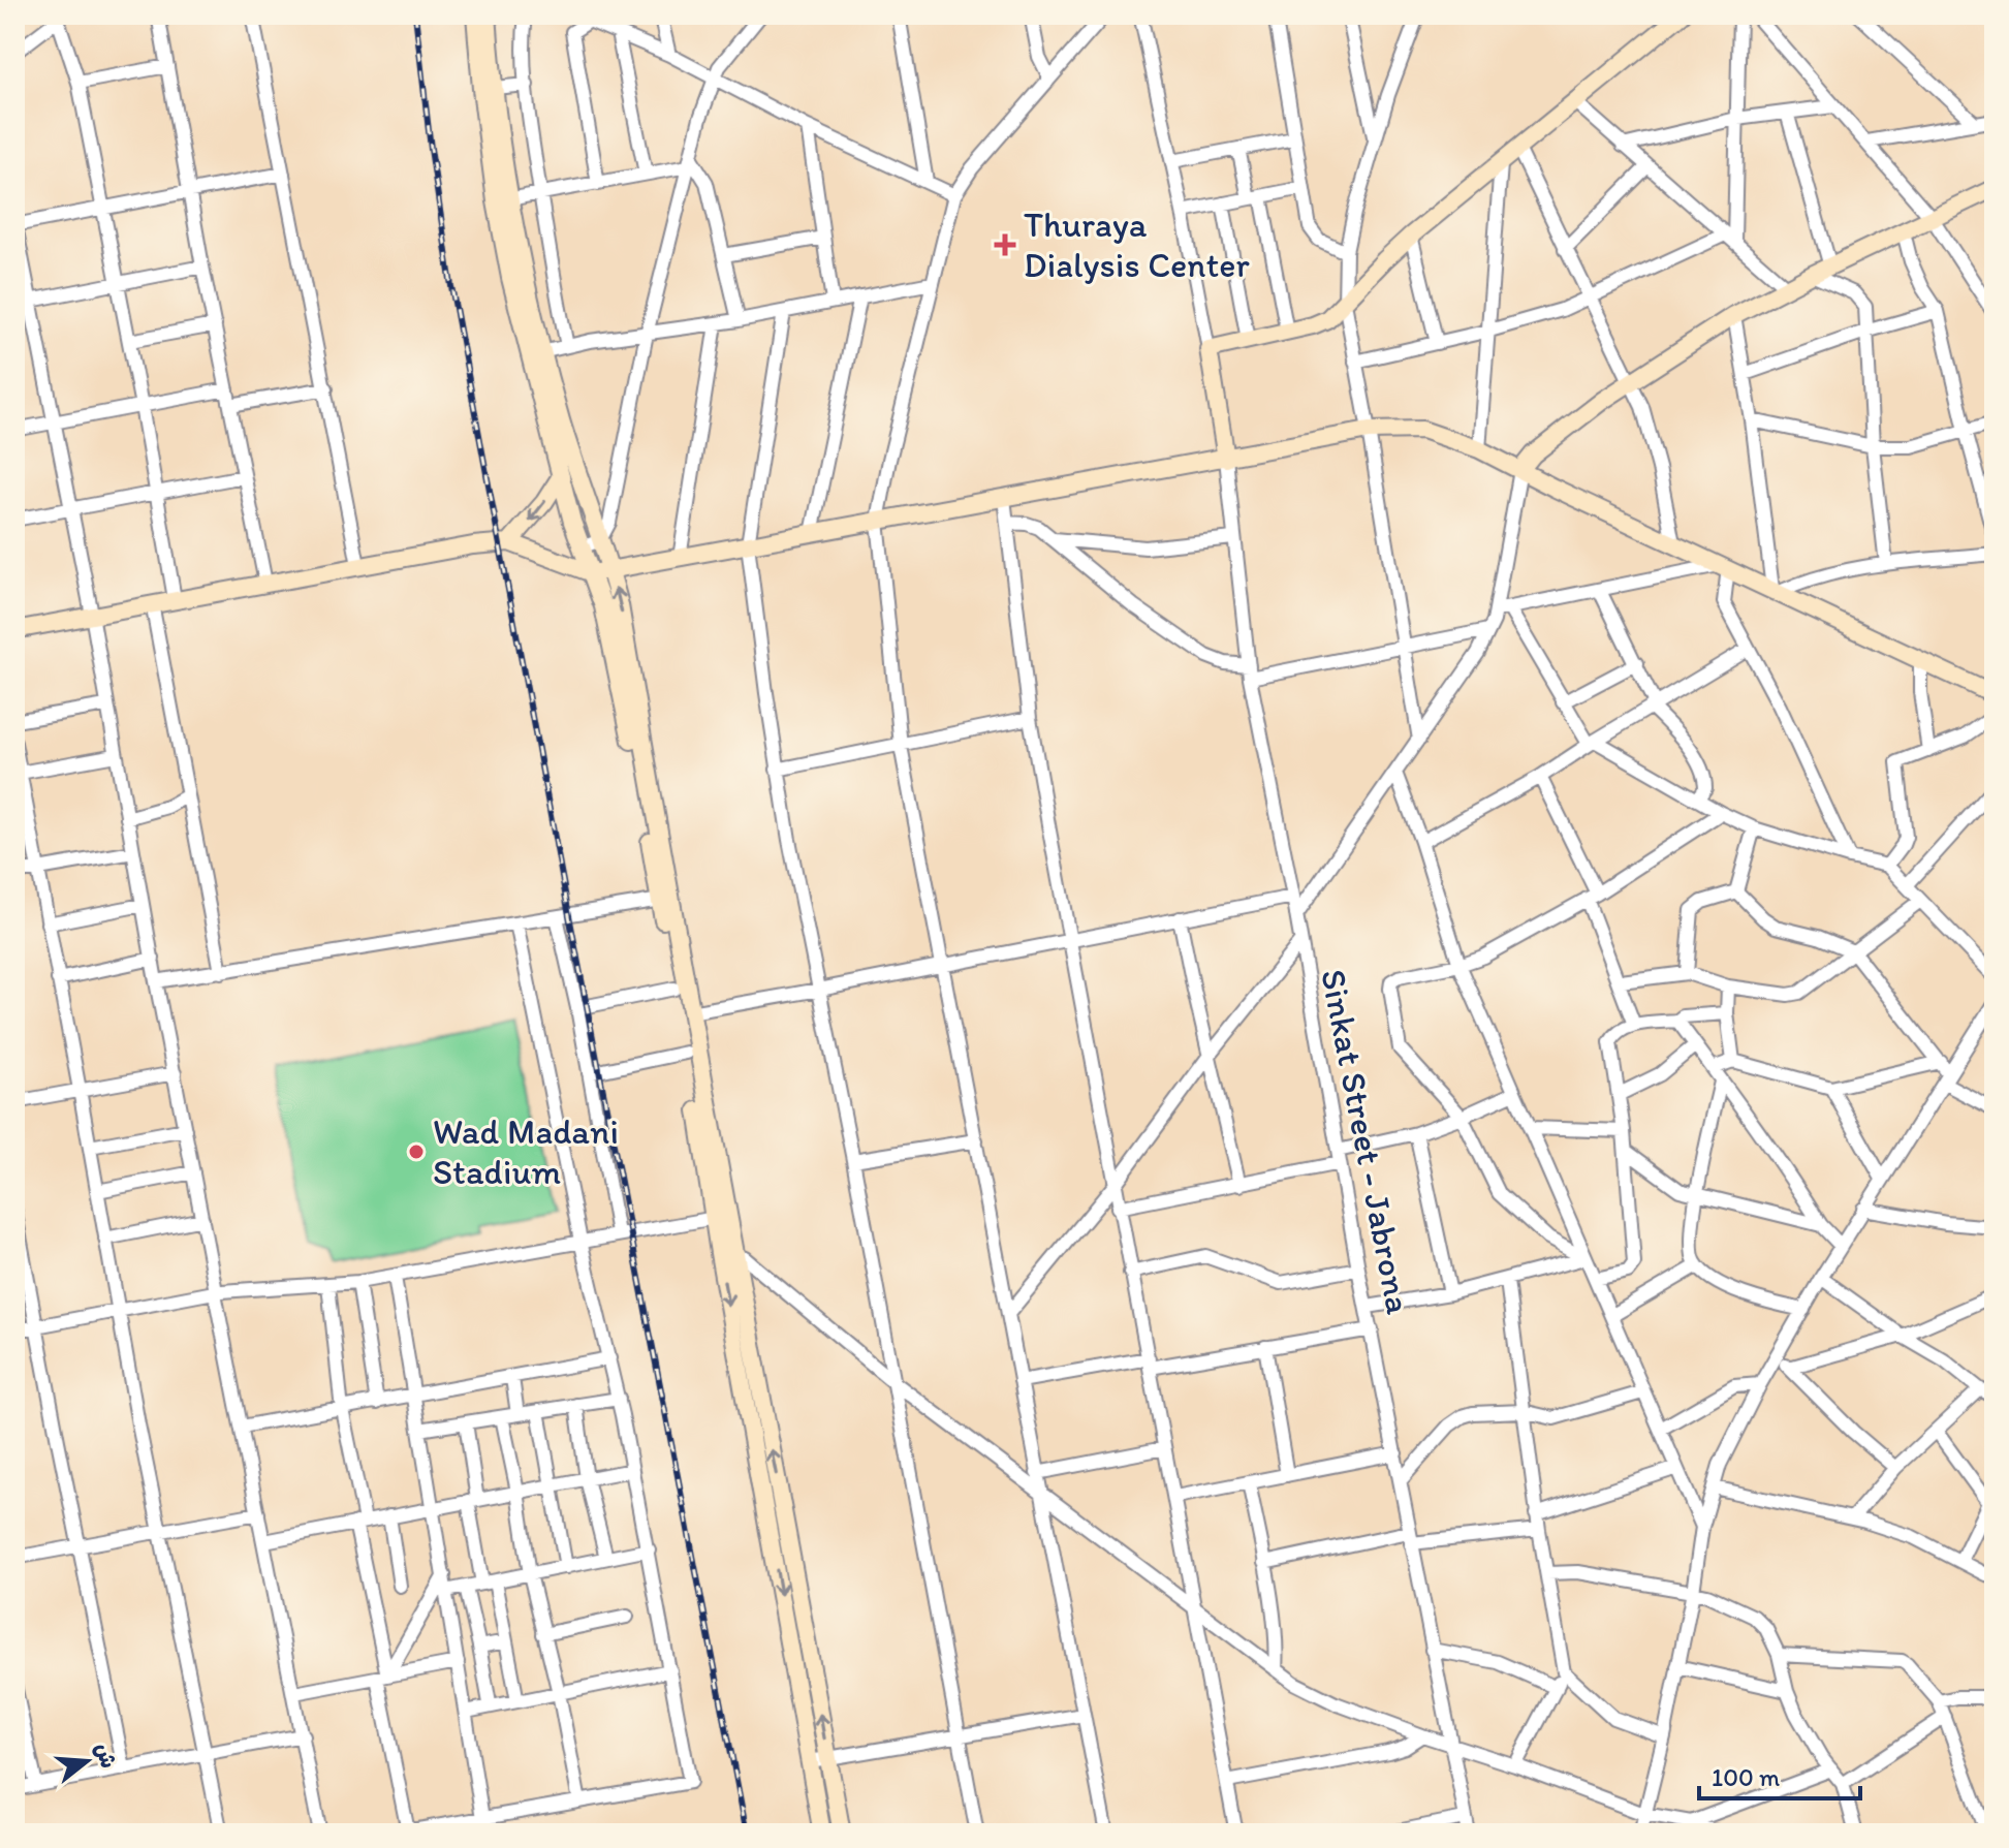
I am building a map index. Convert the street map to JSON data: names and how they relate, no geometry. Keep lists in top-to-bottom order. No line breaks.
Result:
{"streets":{"street":["Sinkat Street - Jabrona"]},"places":{"health":["Thuraya Dialysis Center"],"other":["Wad Madani Stadium"]},"scale_bar":"100 m","north":"right"}
